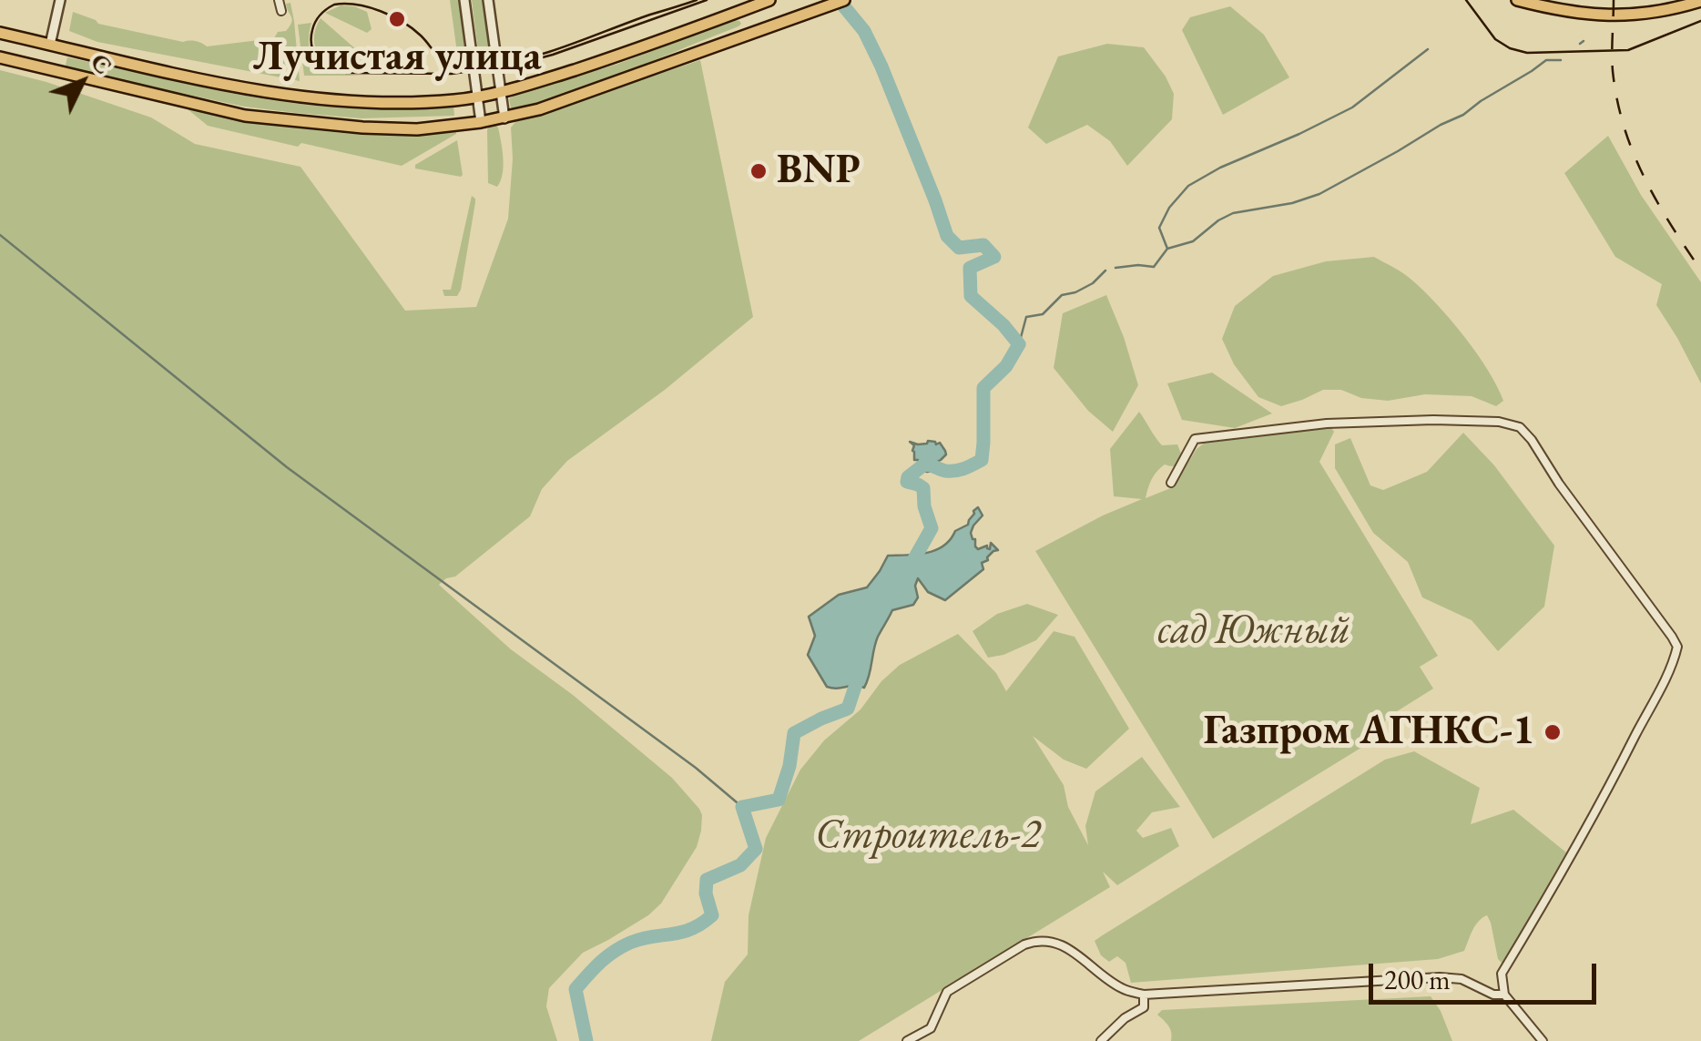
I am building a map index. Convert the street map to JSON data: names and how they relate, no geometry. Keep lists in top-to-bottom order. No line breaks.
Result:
{"parks":["сад Южный","Строитель-2"],"places":["Лучистая улица","BNP","Газпром АГНКС-1"],"scale_bar":"200 m","north":"top right"}
